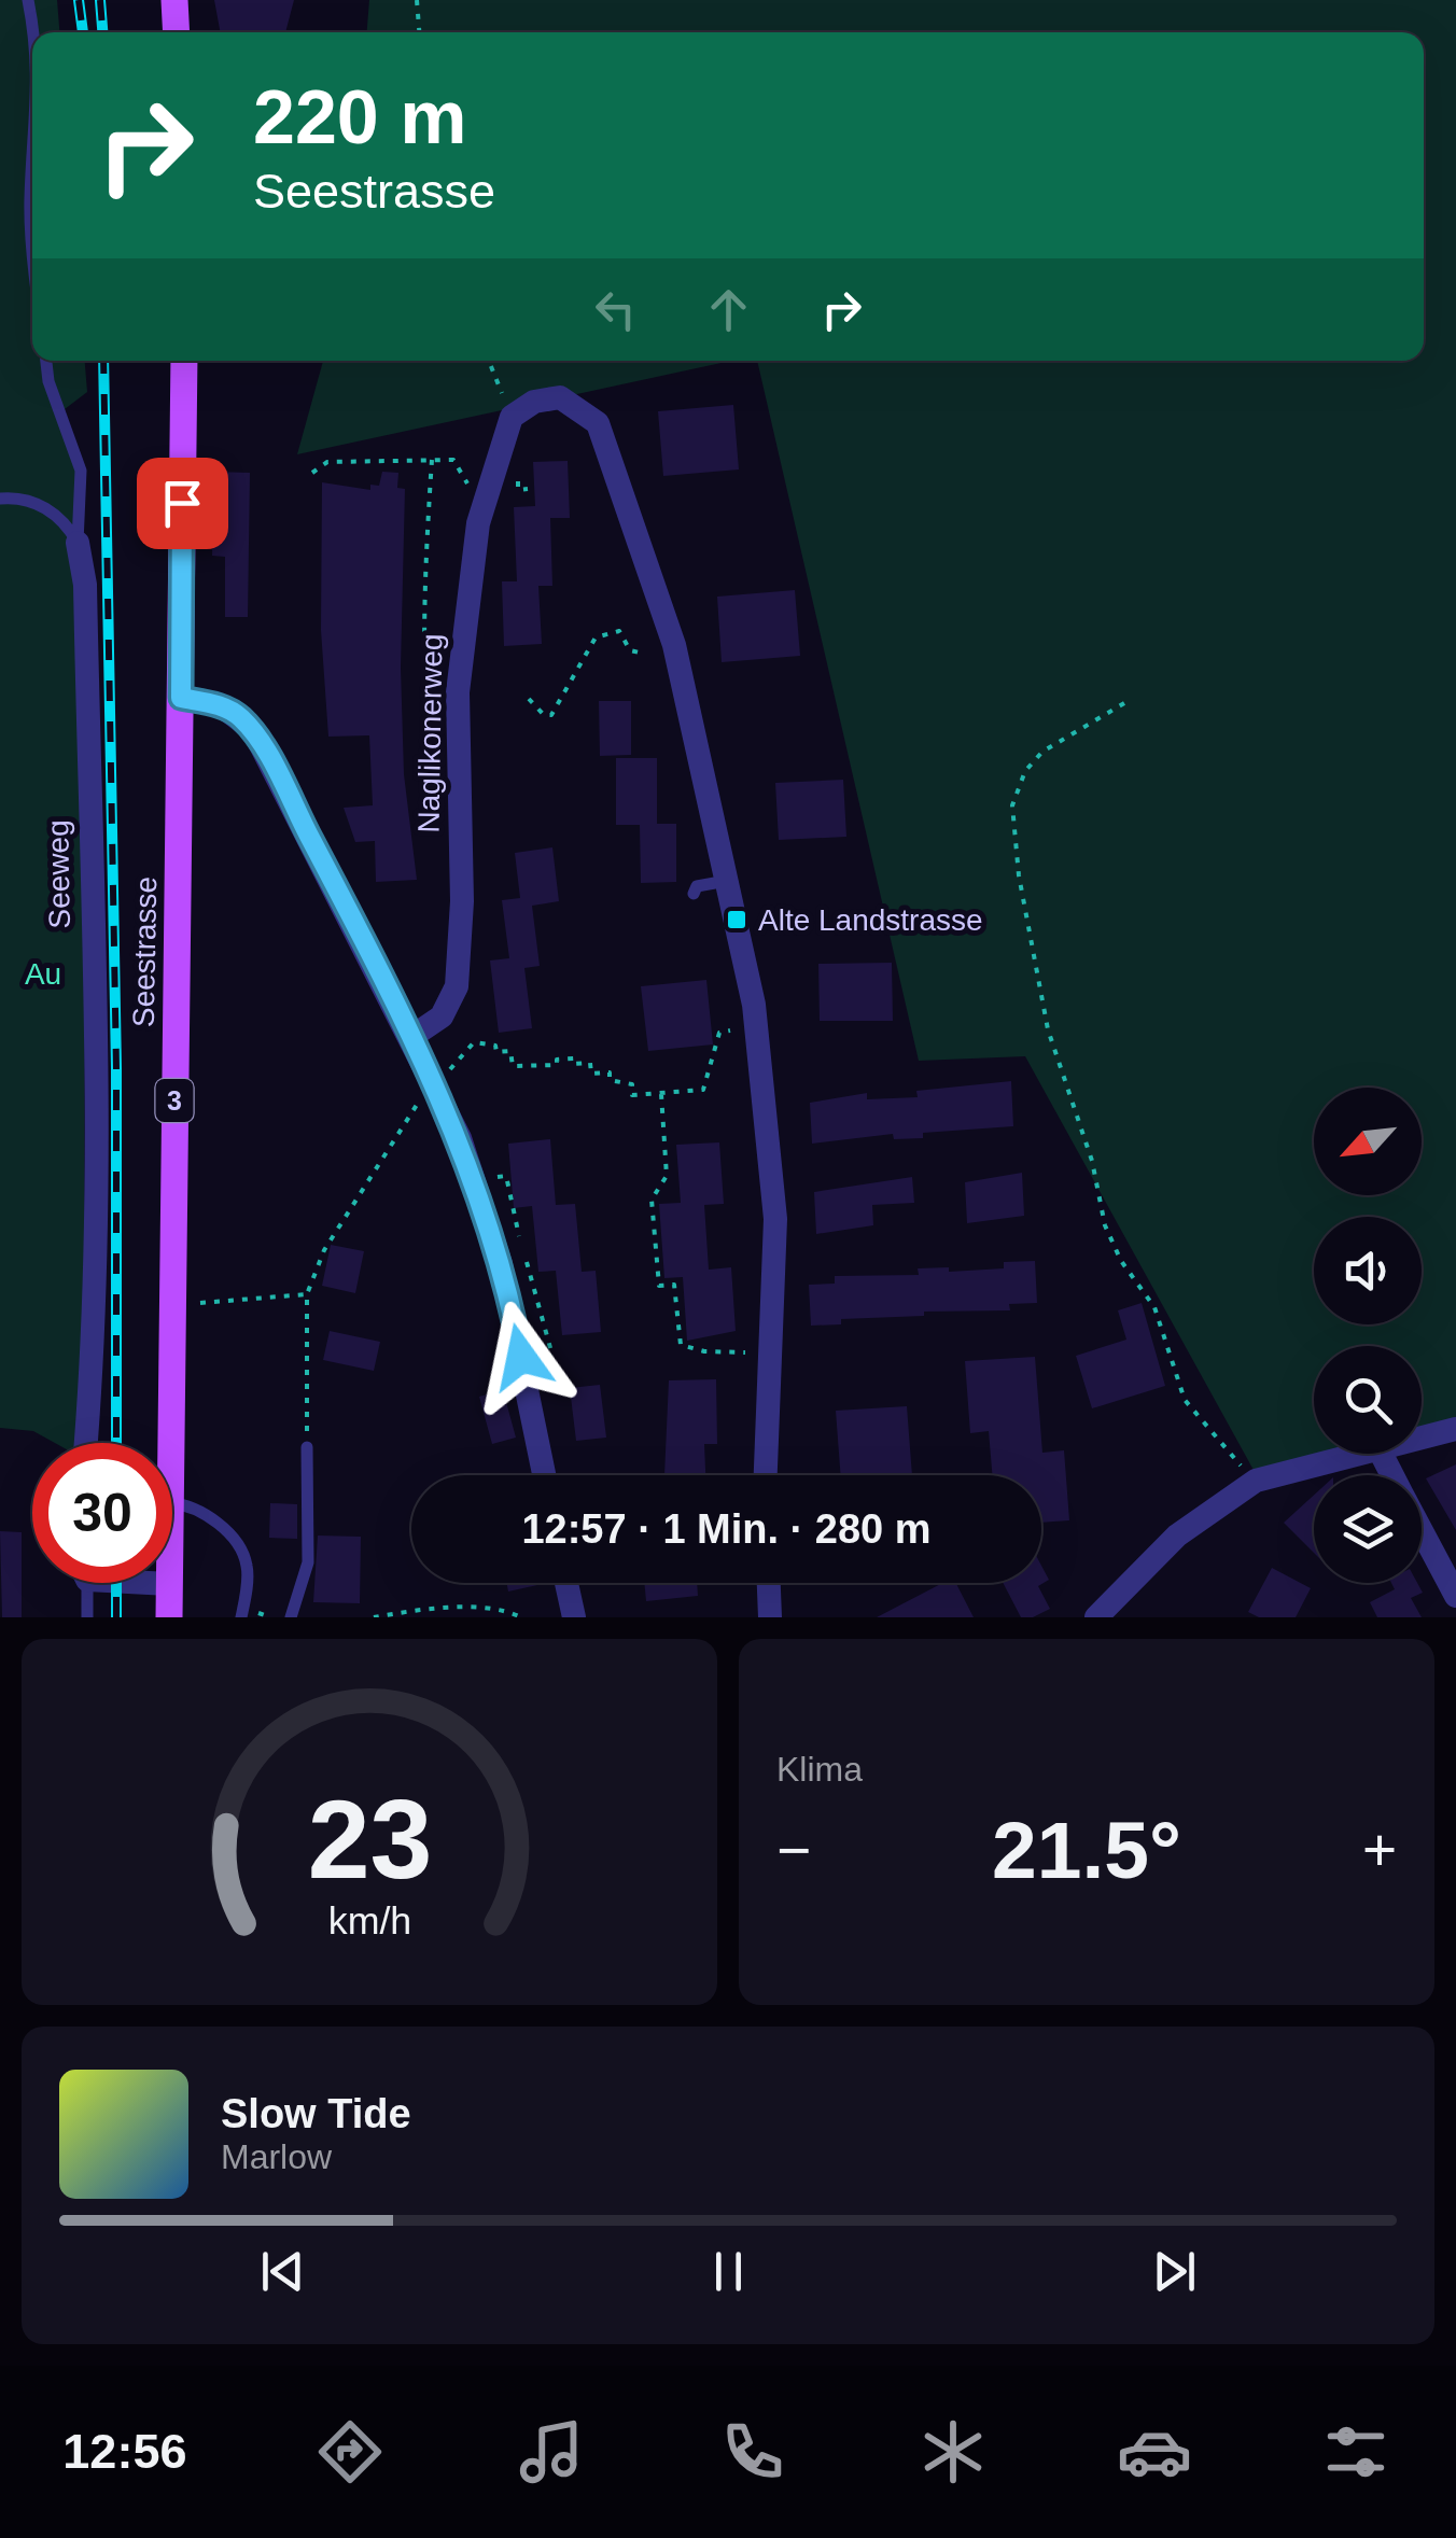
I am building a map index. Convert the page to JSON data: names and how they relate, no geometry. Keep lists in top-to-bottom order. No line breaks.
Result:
{"streets":{"main road":["Seestrasse","3"],"street":["Naglikonerweg","Seeweg"]},"parks":["Au"],"places":{"transit":["Alte Landstrasse"]},"north":"bottom left","page":{"turn":["220 m","Seestrasse"],"limit":"30","trip":"12:57 · 1 Min. · 280 m","tile":"Klima","heat":["−","21.5°","+"],"song":["Slow Tide","Marlow"],"tabs":"12:56","gauge":["23","km/h"]}}
